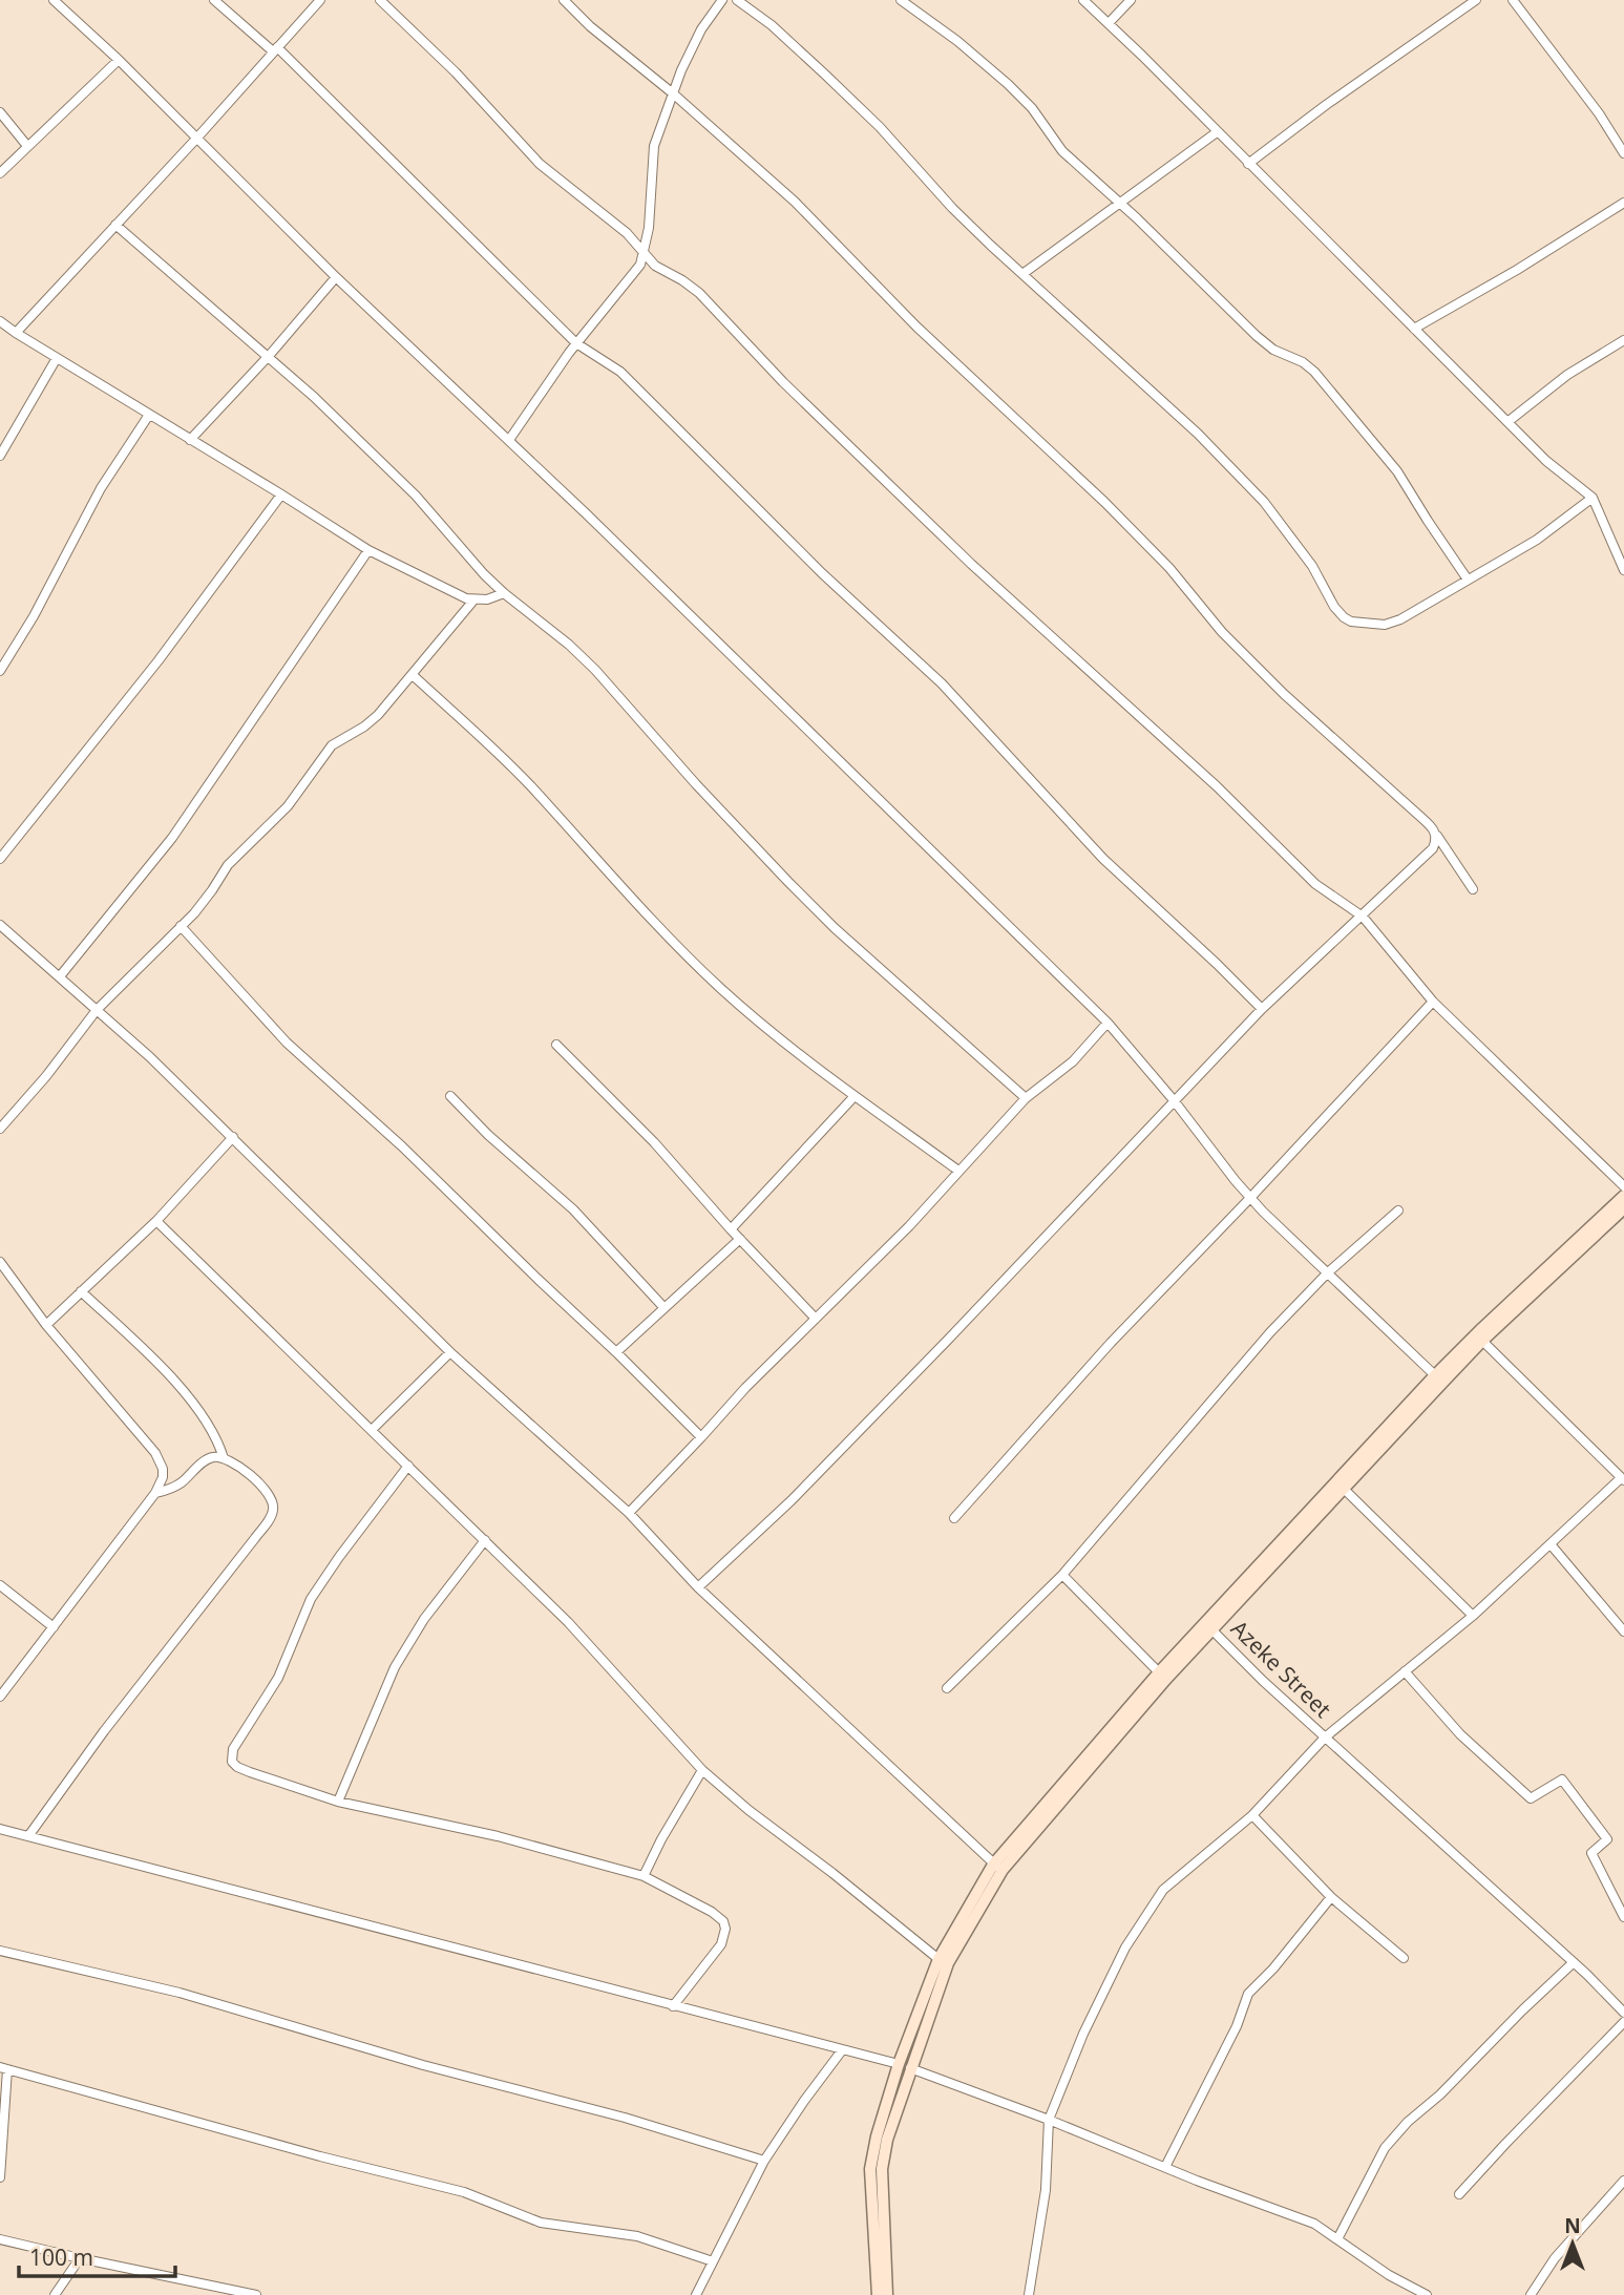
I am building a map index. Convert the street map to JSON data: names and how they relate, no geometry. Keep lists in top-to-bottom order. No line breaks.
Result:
{"streets":{"street":["Azeke Street"]},"scale_bar":"100 m","north":"top"}
